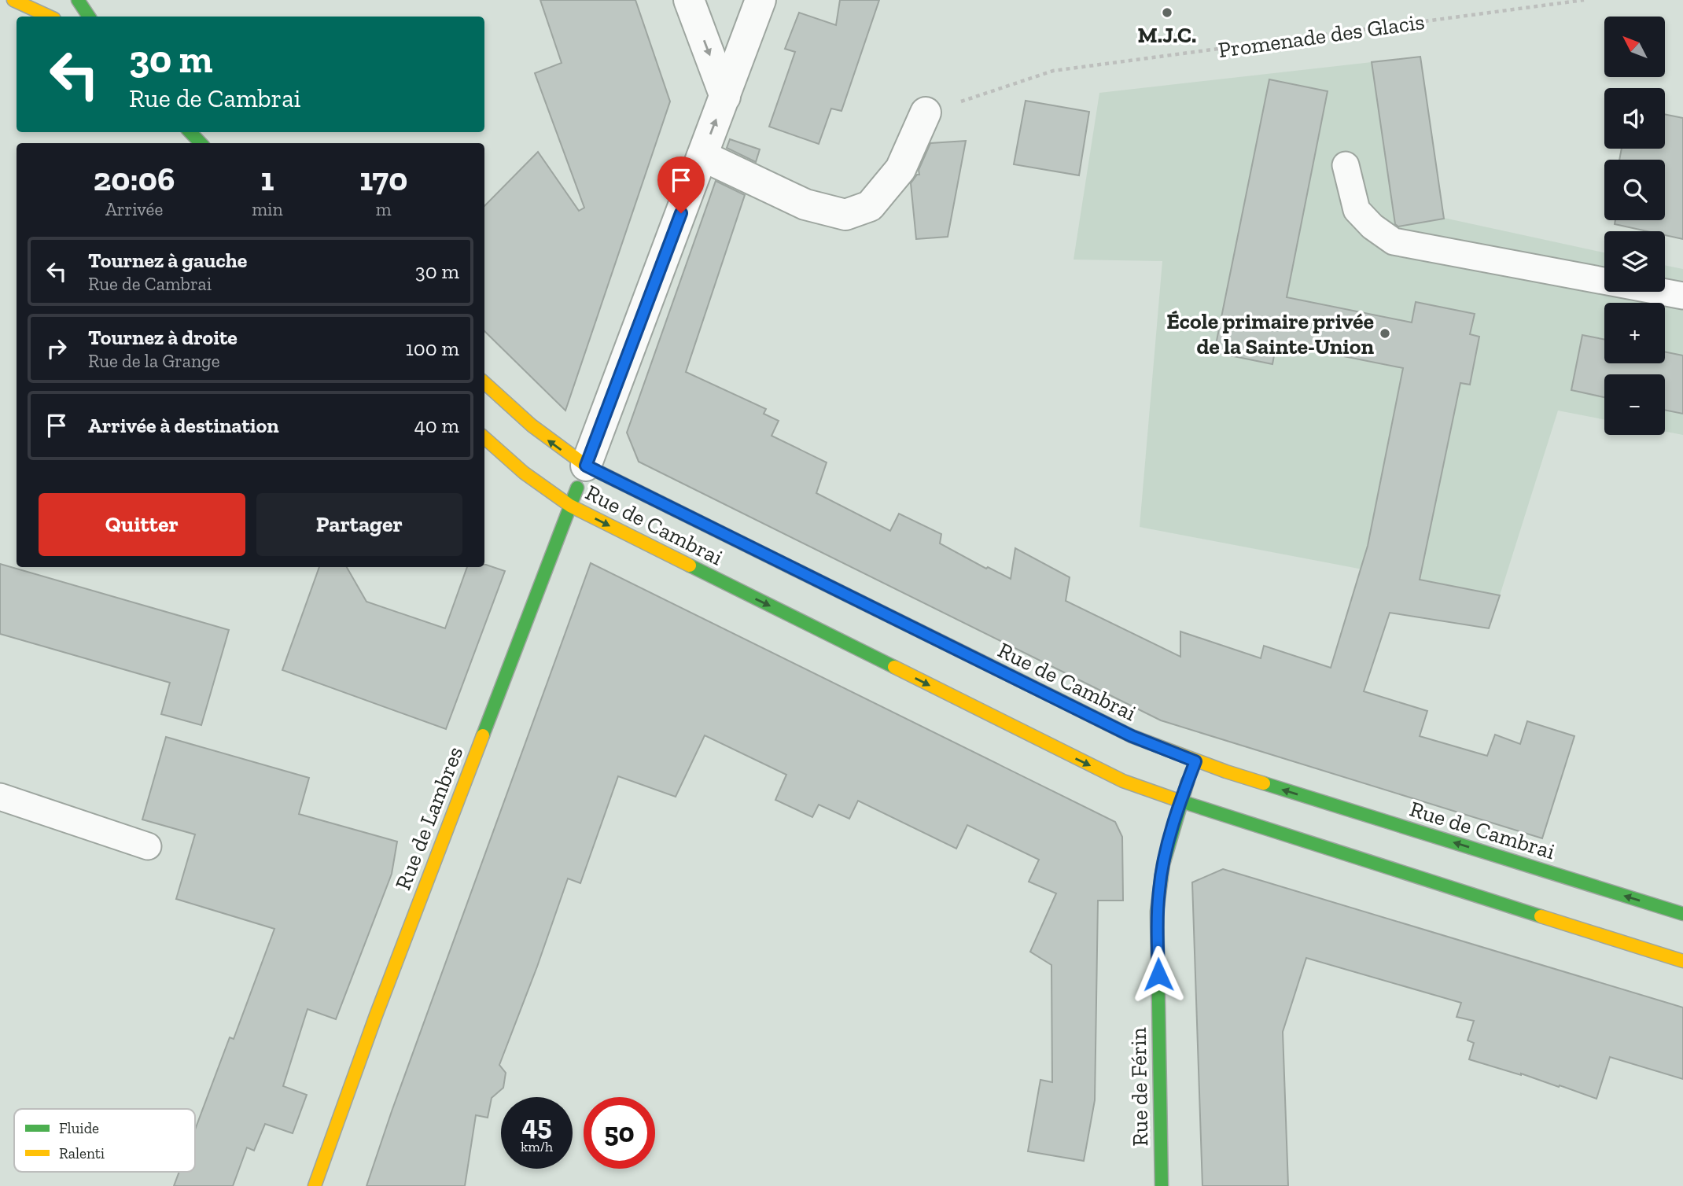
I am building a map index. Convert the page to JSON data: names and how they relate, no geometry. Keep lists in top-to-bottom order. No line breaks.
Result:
{"streets":{"main road":["Rue de Cambrai","Rue de Lambres","Rue de Férin"],"path":["Promenade des Glacis"]},"crossings":[["Rue de Cambrai","Rue de Lambres"],["Rue de Cambrai","Rue de Férin"]],"places":["M.J.C.","École primaire privée de la Sainte-Union"],"legend":["Fluide","Ralenti"],"north":"top left","page":{"map_buttons":["+","−"],"turn":["30 m","Rue de Cambrai"],"eta":["20:06","Arrivée","1","min","170","m"],"list":[{"name":"Tournez à gauche","note":"Rue de Cambrai","value":"30 m"},{"name":"Tournez à droite","note":"Rue de la Grange","value":"100 m"},{"name":"Arrivée à destination","value":"40 m"}],"buttons":["Quitter","Partager"],"speed":"45 km/h","limit":"50"}}
